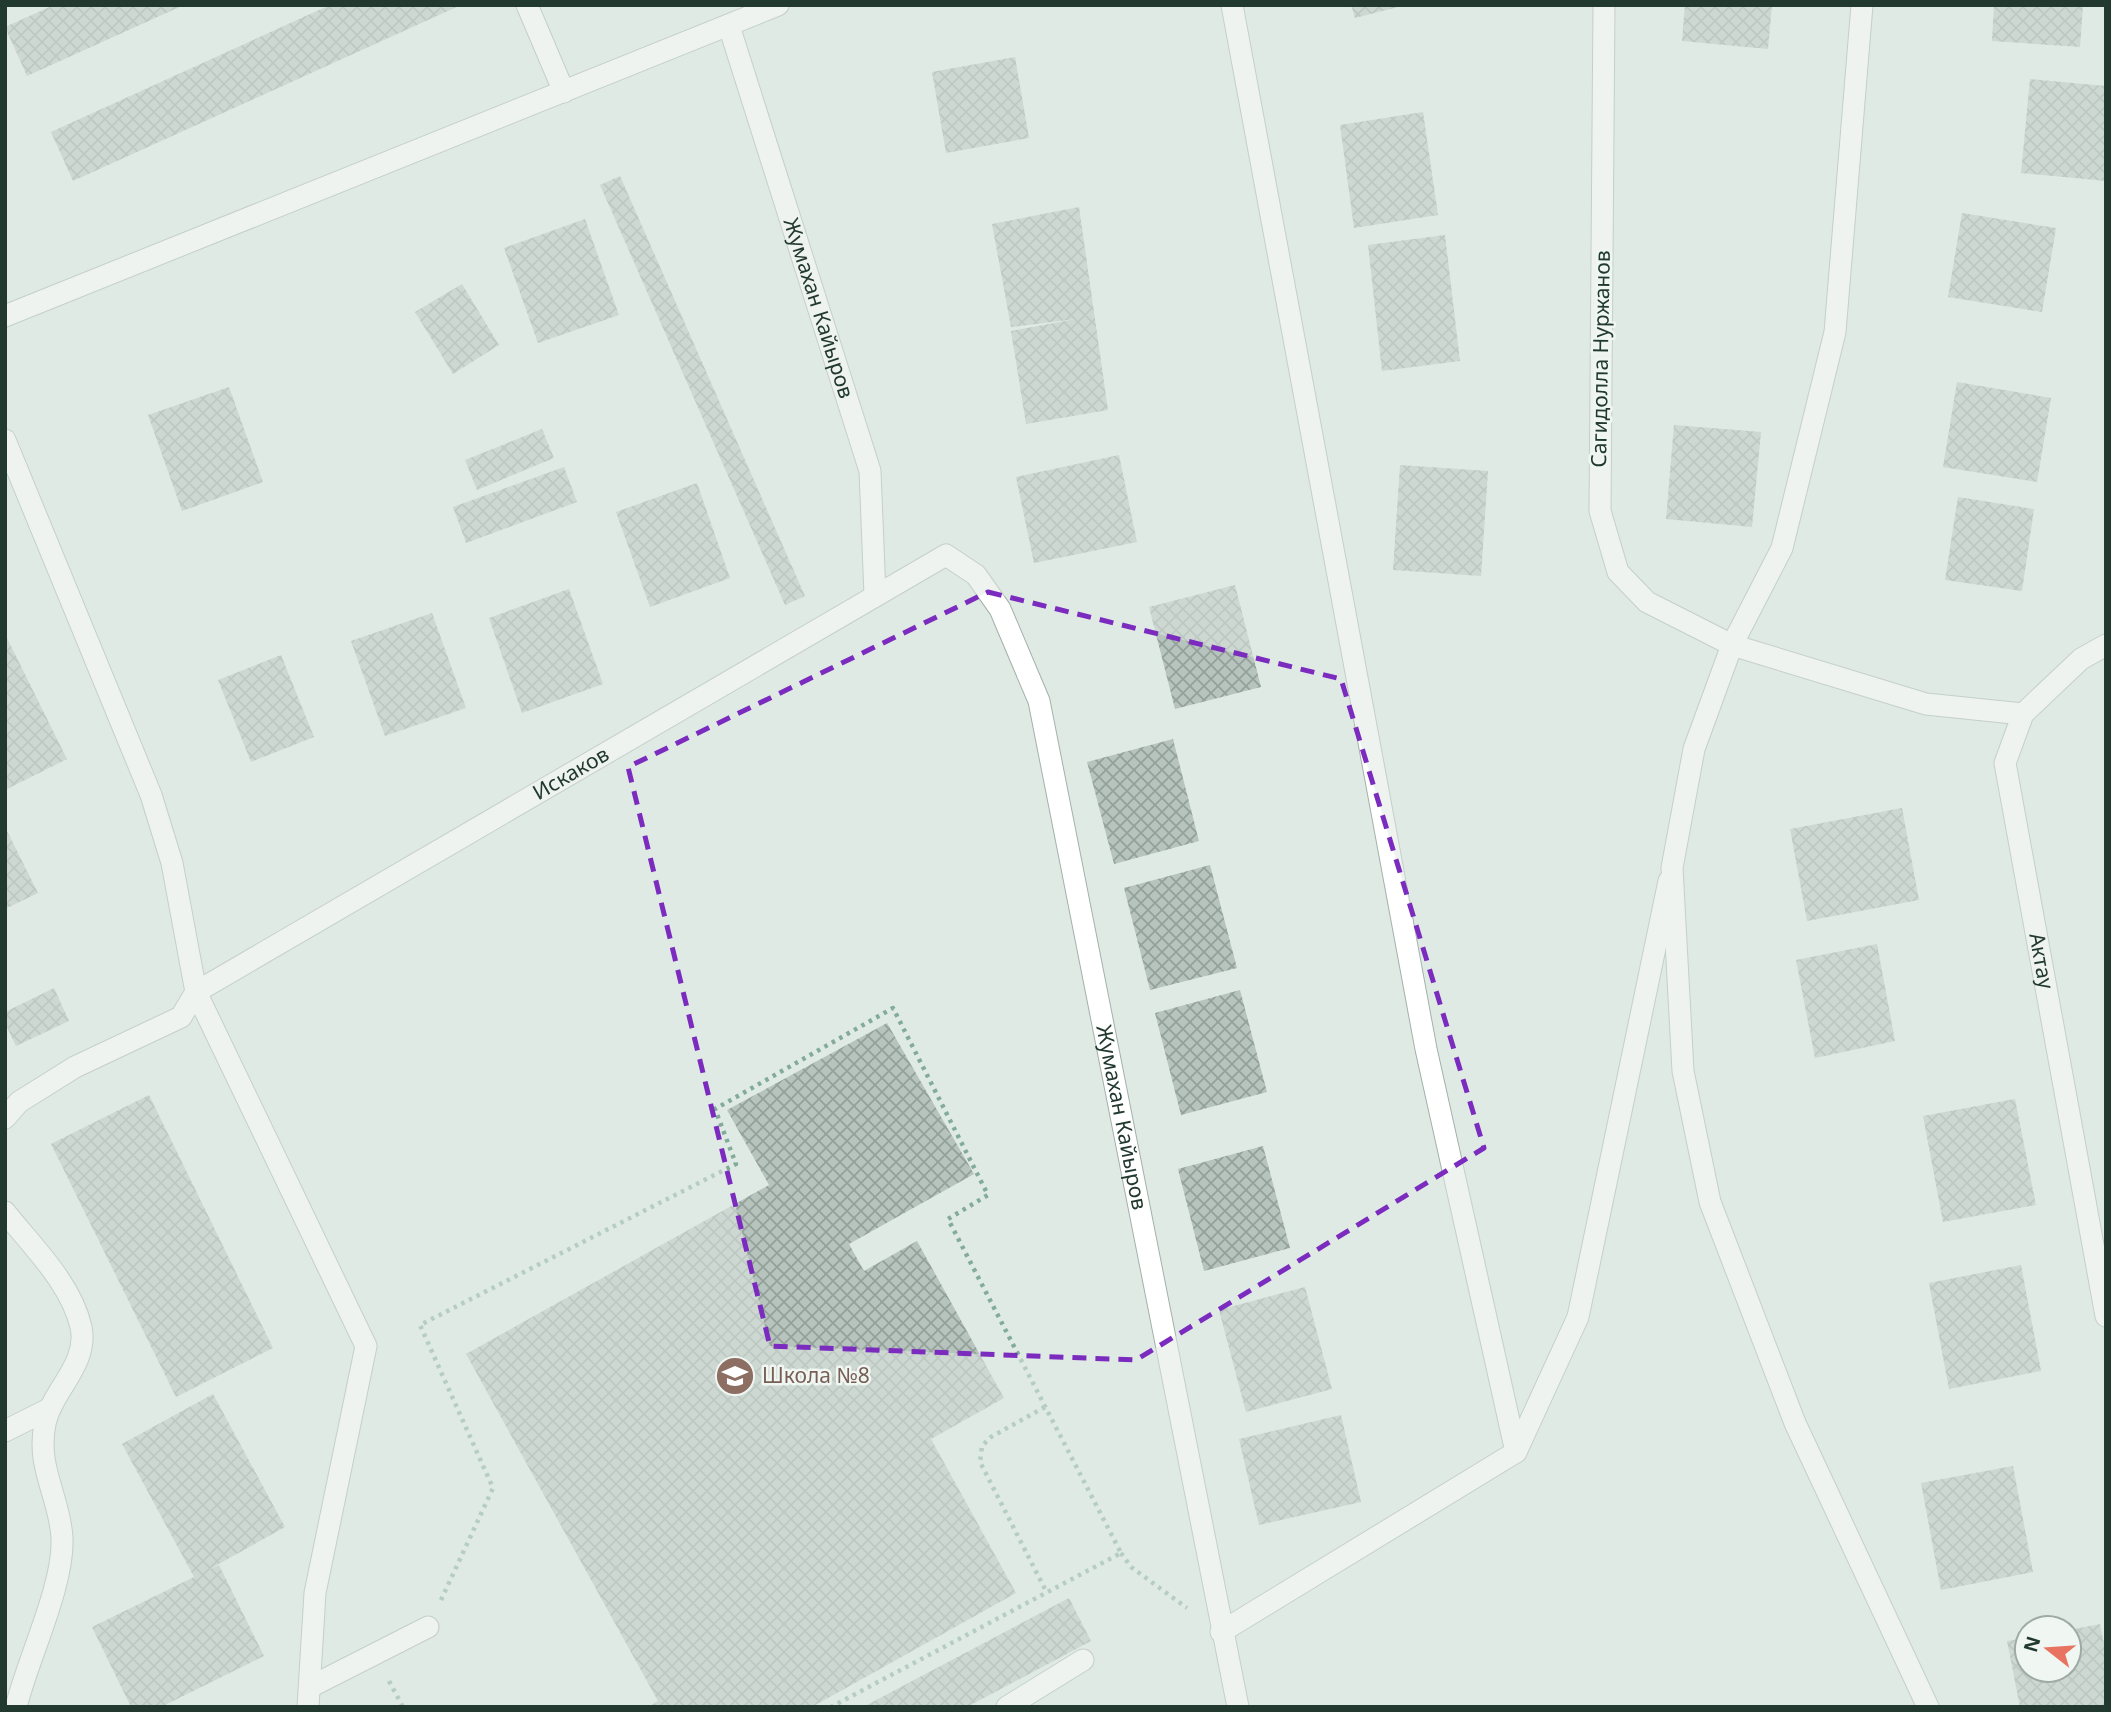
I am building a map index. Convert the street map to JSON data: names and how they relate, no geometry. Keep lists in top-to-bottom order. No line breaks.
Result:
{"streets":{"street":["Жумахан Кайыров","Сагидолла Нуржанов","Искаков","Актау"]},"crossings":[["Жумахан Кайыров","Искаков"],["Сагидолла Нуржанов","Актау"]],"places":{"school or university":["Школа №8"]},"north":"left"}
